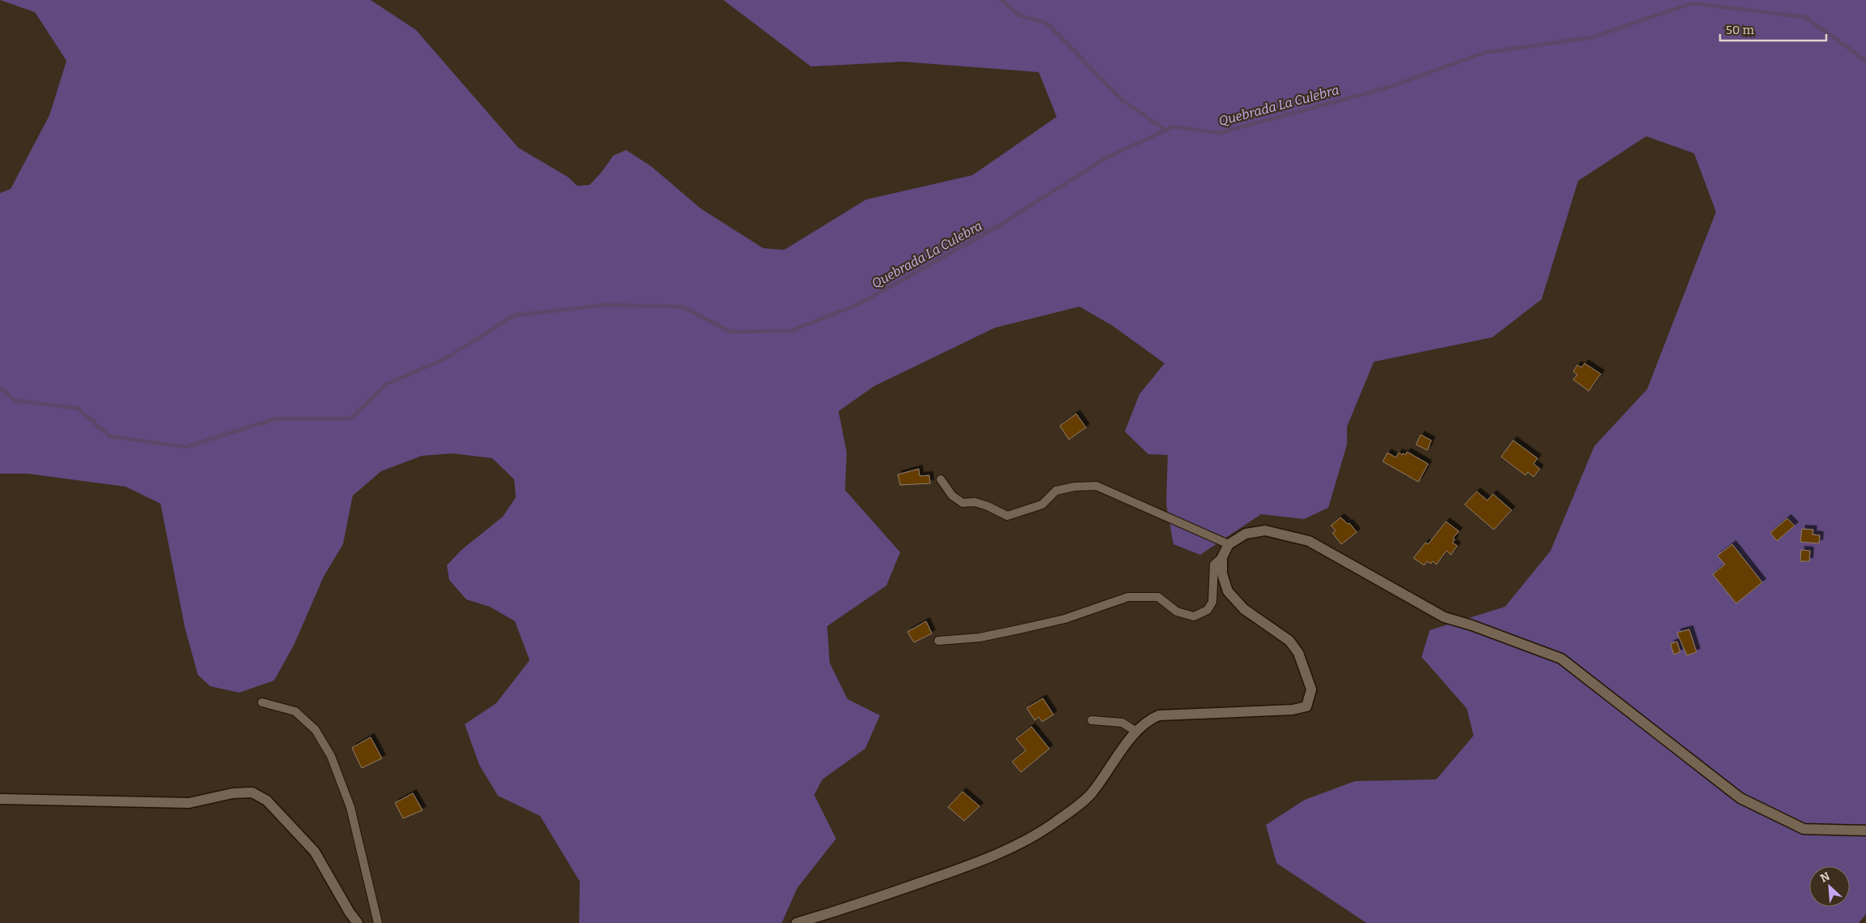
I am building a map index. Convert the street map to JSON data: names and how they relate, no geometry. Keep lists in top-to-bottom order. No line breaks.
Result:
{"water":["Quebrada La Culebra"],"scale_bar":"50 m","north":"top left"}
